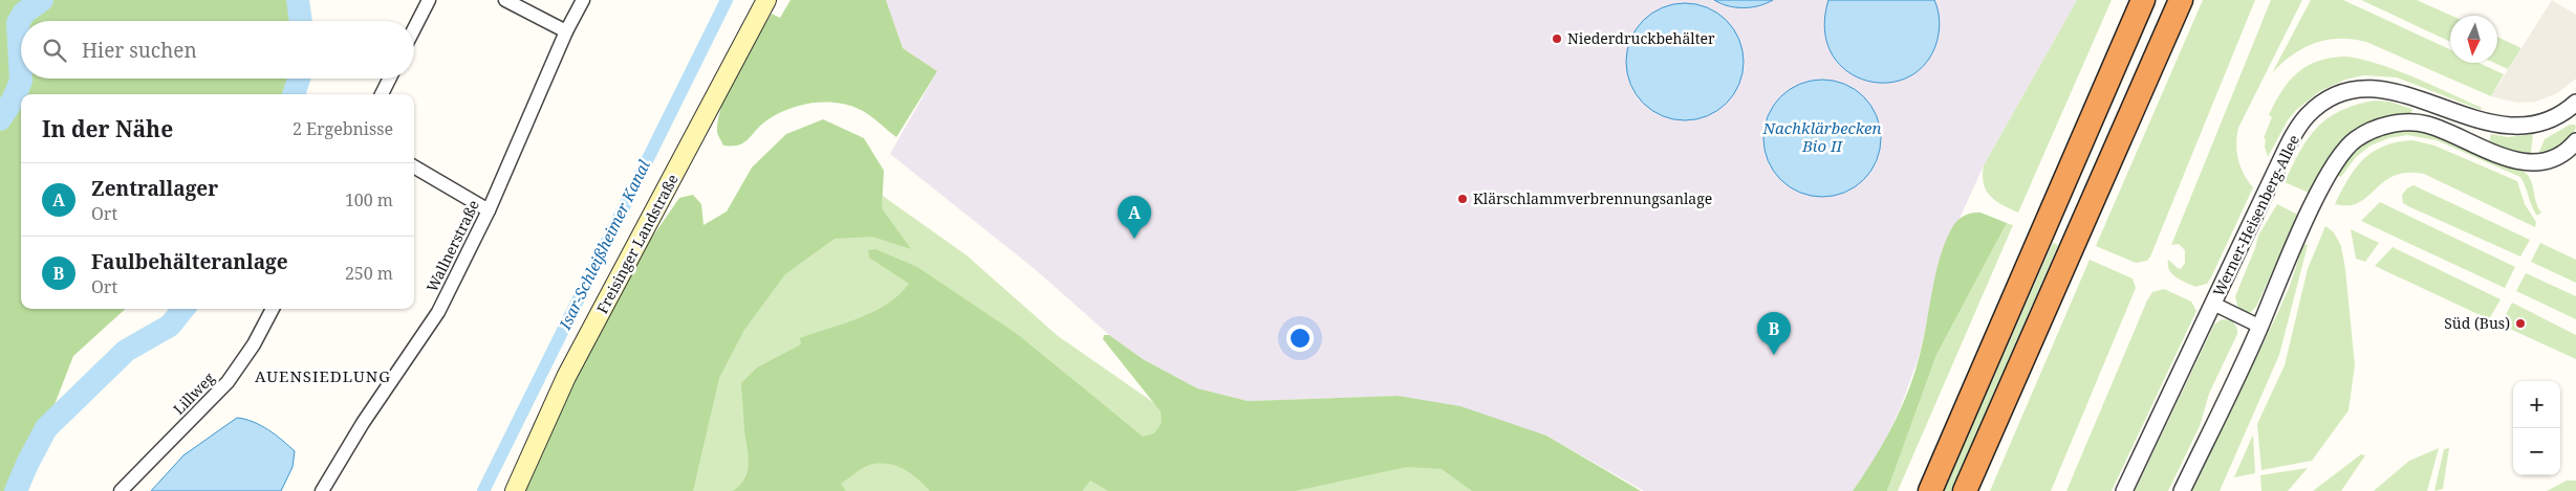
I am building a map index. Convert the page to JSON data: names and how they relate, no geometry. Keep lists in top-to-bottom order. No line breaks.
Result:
{"streets":{"main road":["Freisinger Landstraße"],"street":["Werner-Heisenberg-Allee","Wallnerstraße","Lillweg"]},"districts":["AUENSIEDLUNG"],"water":["Nachklärbecken Bio II","Isar-Schleißheimer Kanal"],"places":["Niederdruckbehälter","Klärschlammverbrennungsanlage","Süd (Bus)"],"north":"bottom","page":{"search":"Hier suchen","heading":["In der Nähe","2 Ergebnisse"],"list":[{"mark":"A","name":"Zentrallager","note":"Ort","value":"100 m"},{"mark":"B","name":"Faulbehälteranlage","note":"Ort","value":"250 m"}],"pins":["A","B"],"map_buttons":["+","−"]}}
